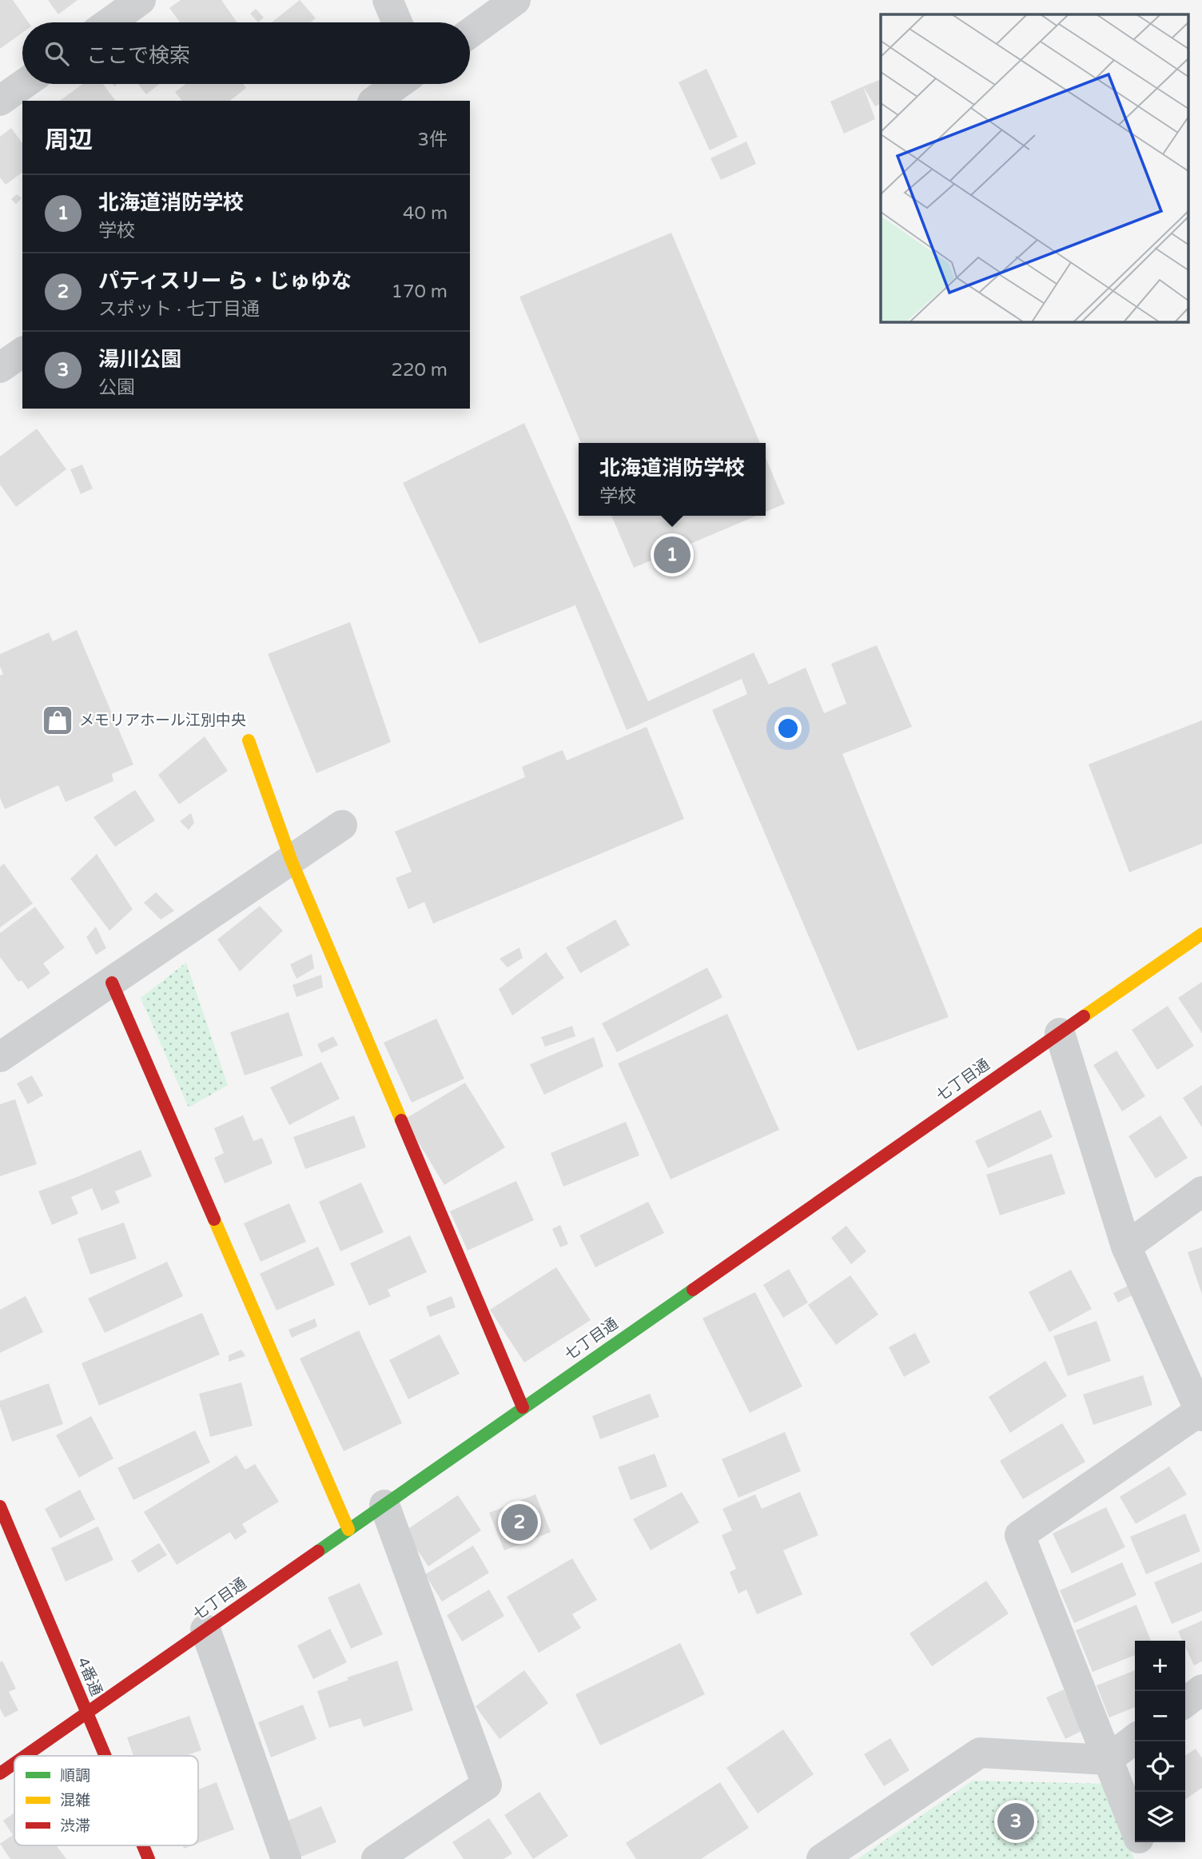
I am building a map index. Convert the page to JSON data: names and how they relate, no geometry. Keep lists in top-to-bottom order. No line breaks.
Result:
{"streets":{"street":["七丁目通","4番通"]},"crossings":[["七丁目通","4番通"]],"places":{"shop":["メモリアホール江別中央"]},"legend":["順調","混雑","渋滞"],"page":{"search":"ここで検索","heading":["周辺","3件"],"list":[{"mark":"1","name":"北海道消防学校","note":"学校","value":"40 m"},{"mark":"2","name":"パティスリー ら・じゅゆな","note":"スポット · 七丁目通","value":"170 m"},{"mark":"3","name":"湯川公園","note":"公園","value":"220 m"}],"popup":["北海道消防学校","学校"],"pins":["1","2","3"],"map_buttons":["+","−"]}}
